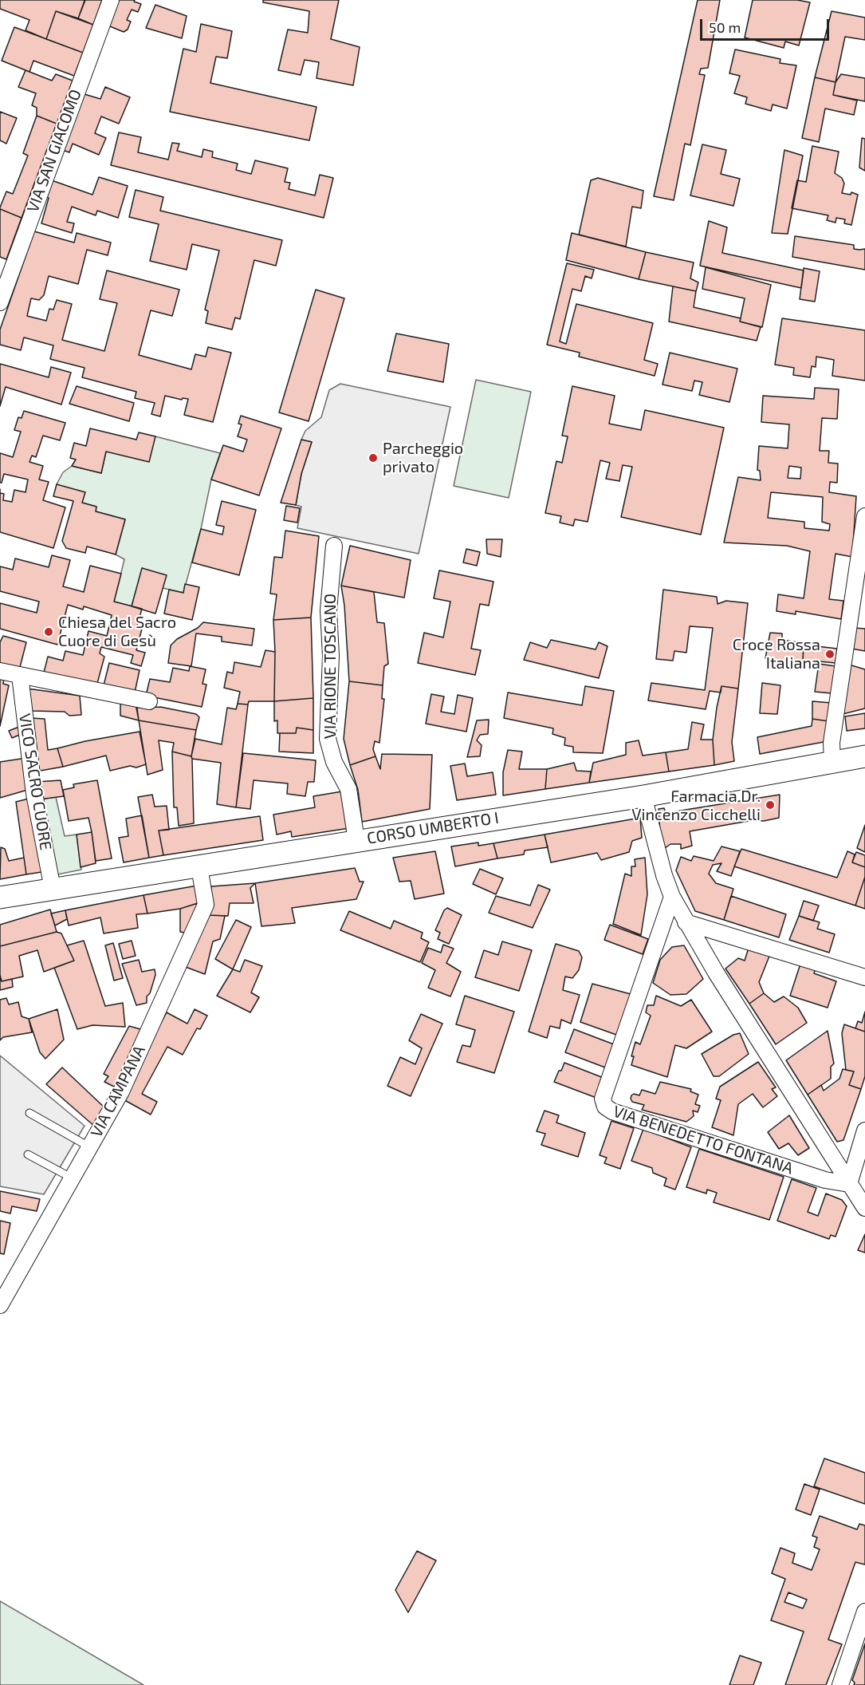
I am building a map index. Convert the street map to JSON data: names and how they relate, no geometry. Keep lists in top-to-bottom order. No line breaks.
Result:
{"streets":{"main road":["CORSO UMBERTO I"],"street":["VIA SAN GIACOMO","VIA RIONE TOSCANO","VICO SACRO CUORE","VIA CAMPANA","VIA BENEDETTO FONTANA"]},"crossings":[["VIA RIONE TOSCANO","CORSO UMBERTO I"],["VICO SACRO CUORE","CORSO UMBERTO I"],["CORSO UMBERTO I","VIA CAMPANA"]],"places":["Parcheggio privato","Chiesa del Sacro Cuore di Gesù","Croce Rossa Italiana","Farmacia Dr. Vincenzo Cicchelli"],"scale_bar":"50 m"}
